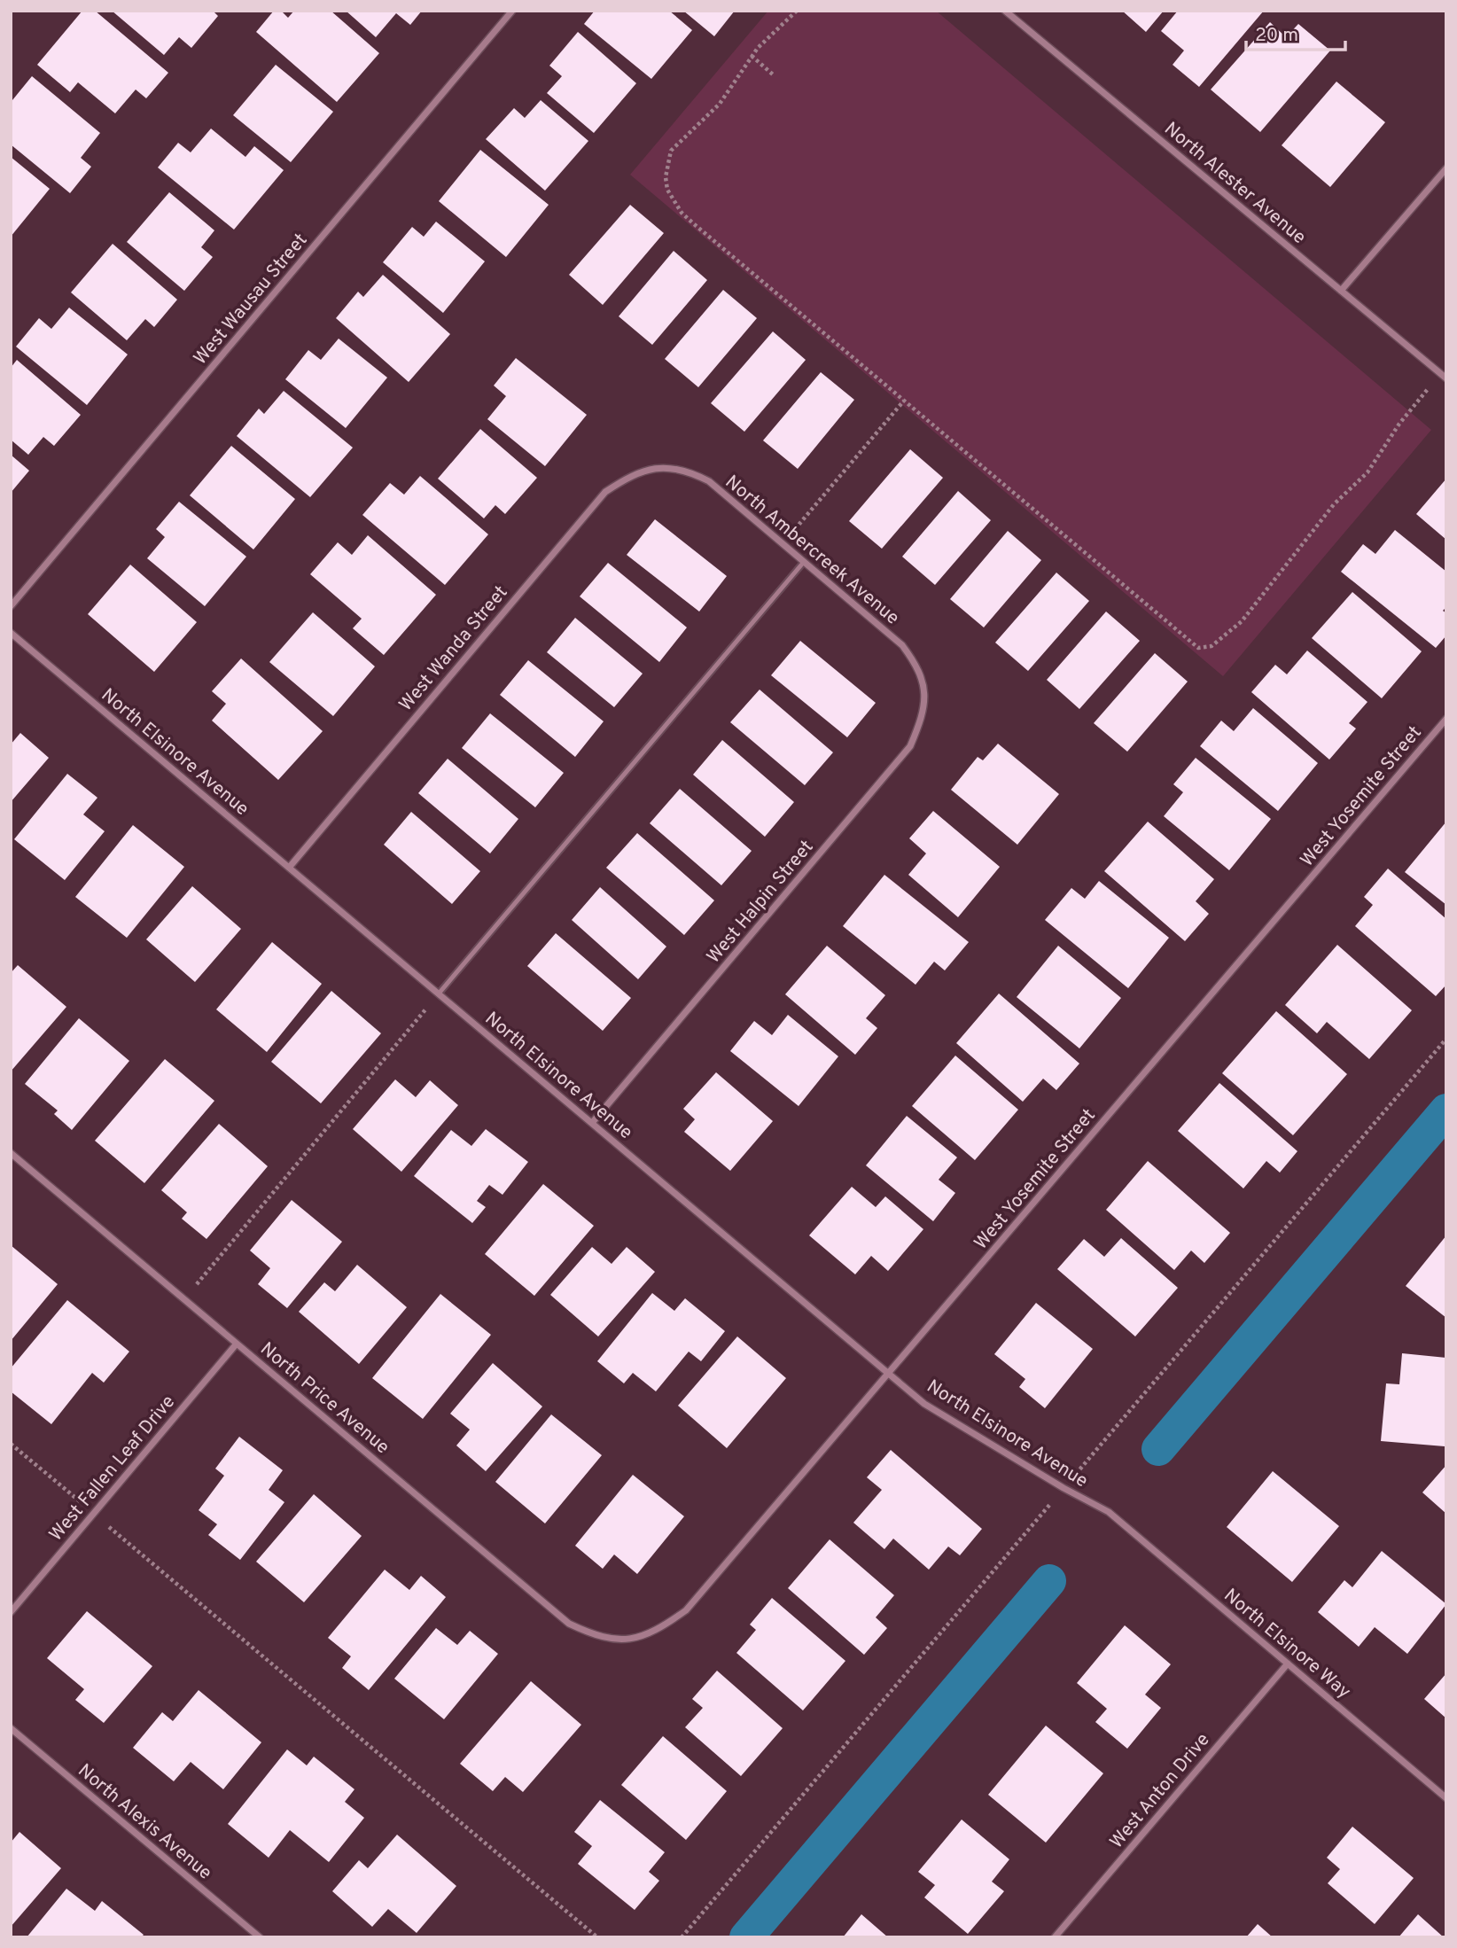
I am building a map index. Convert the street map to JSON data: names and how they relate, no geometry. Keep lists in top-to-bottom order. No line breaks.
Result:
{"streets":{"street":["North Alester Avenue","West Wausau Street","North Ambercreek Avenue","West Wanda Street","North Elsinore Avenue","West Yosemite Street","West Halpin Street","North Price Avenue","West Fallen Leaf Drive","North Elsinore Way","West Anton Drive","North Alexis Avenue"]},"crossings":[["North Ambercreek Avenue","West Wanda Street"],["North Ambercreek Avenue","West Halpin Street"],["West Wanda Street","North Elsinore Avenue"],["North Elsinore Avenue","West Yosemite Street"],["North Elsinore Avenue","West Halpin Street"],["North Elsinore Avenue","North Elsinore Way"],["West Yosemite Street","North Price Avenue"],["North Price Avenue","West Fallen Leaf Drive"],["North Elsinore Way","West Anton Drive"]],"scale_bar":"20 m"}
